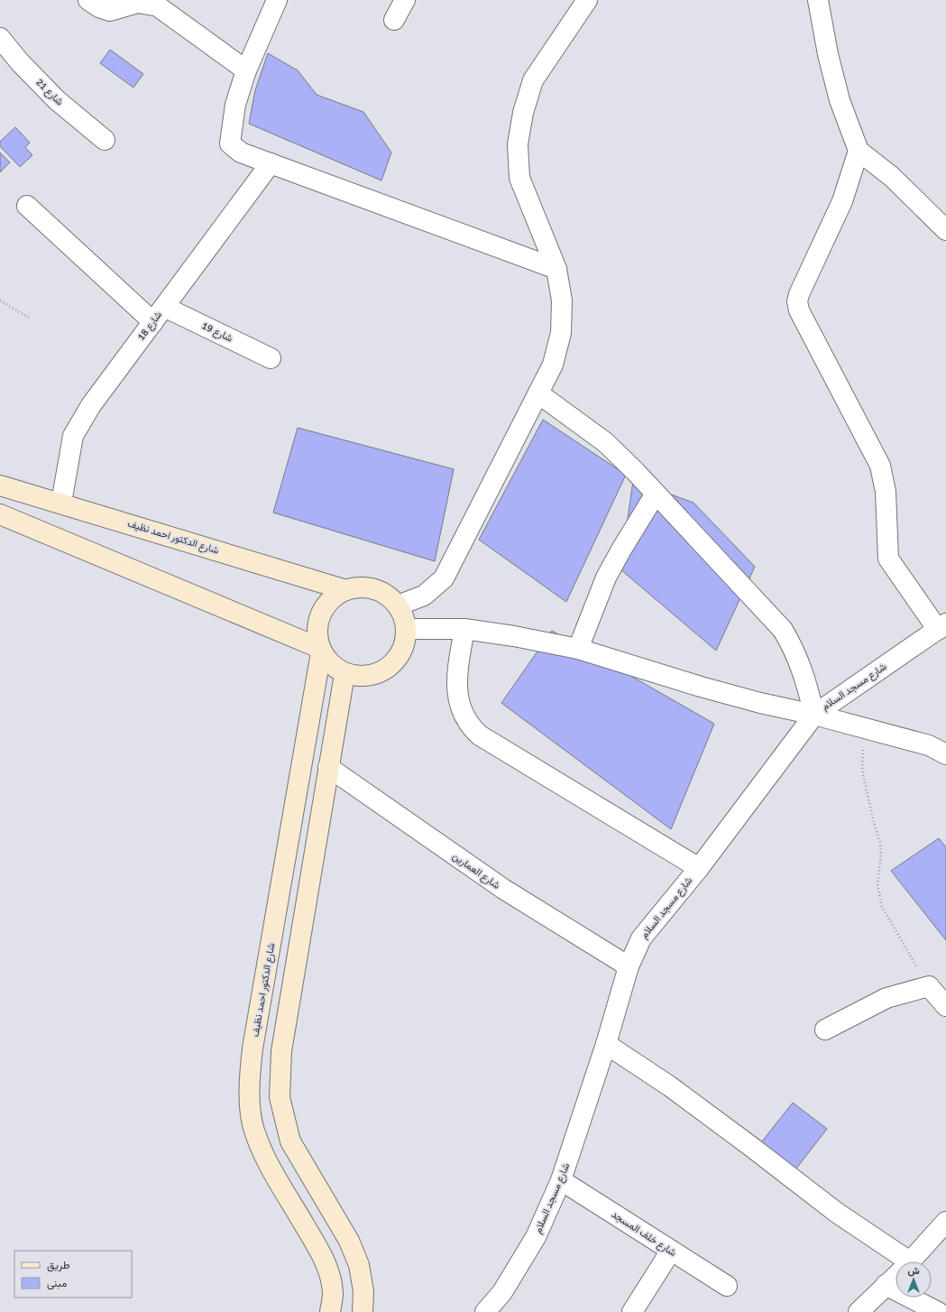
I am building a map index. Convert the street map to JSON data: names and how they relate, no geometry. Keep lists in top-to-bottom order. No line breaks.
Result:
{"streets":{"main road":["شارع الدكتور احمد نظيف"],"street":["شارع 21","شارع 18","شارع 19","شارع مسجد السلام","شارع العمارين","شارع خلف المسجد"]},"crossings":[["شارع 18","شارع 19"],["شارع 18","شارع الدكتور احمد نظيف"],["شارع مسجد السلام","شارع العمارين"],["شارع مسجد السلام","شارع خلف المسجد"]],"legend":["طريق","مبنى"],"north":"top"}
